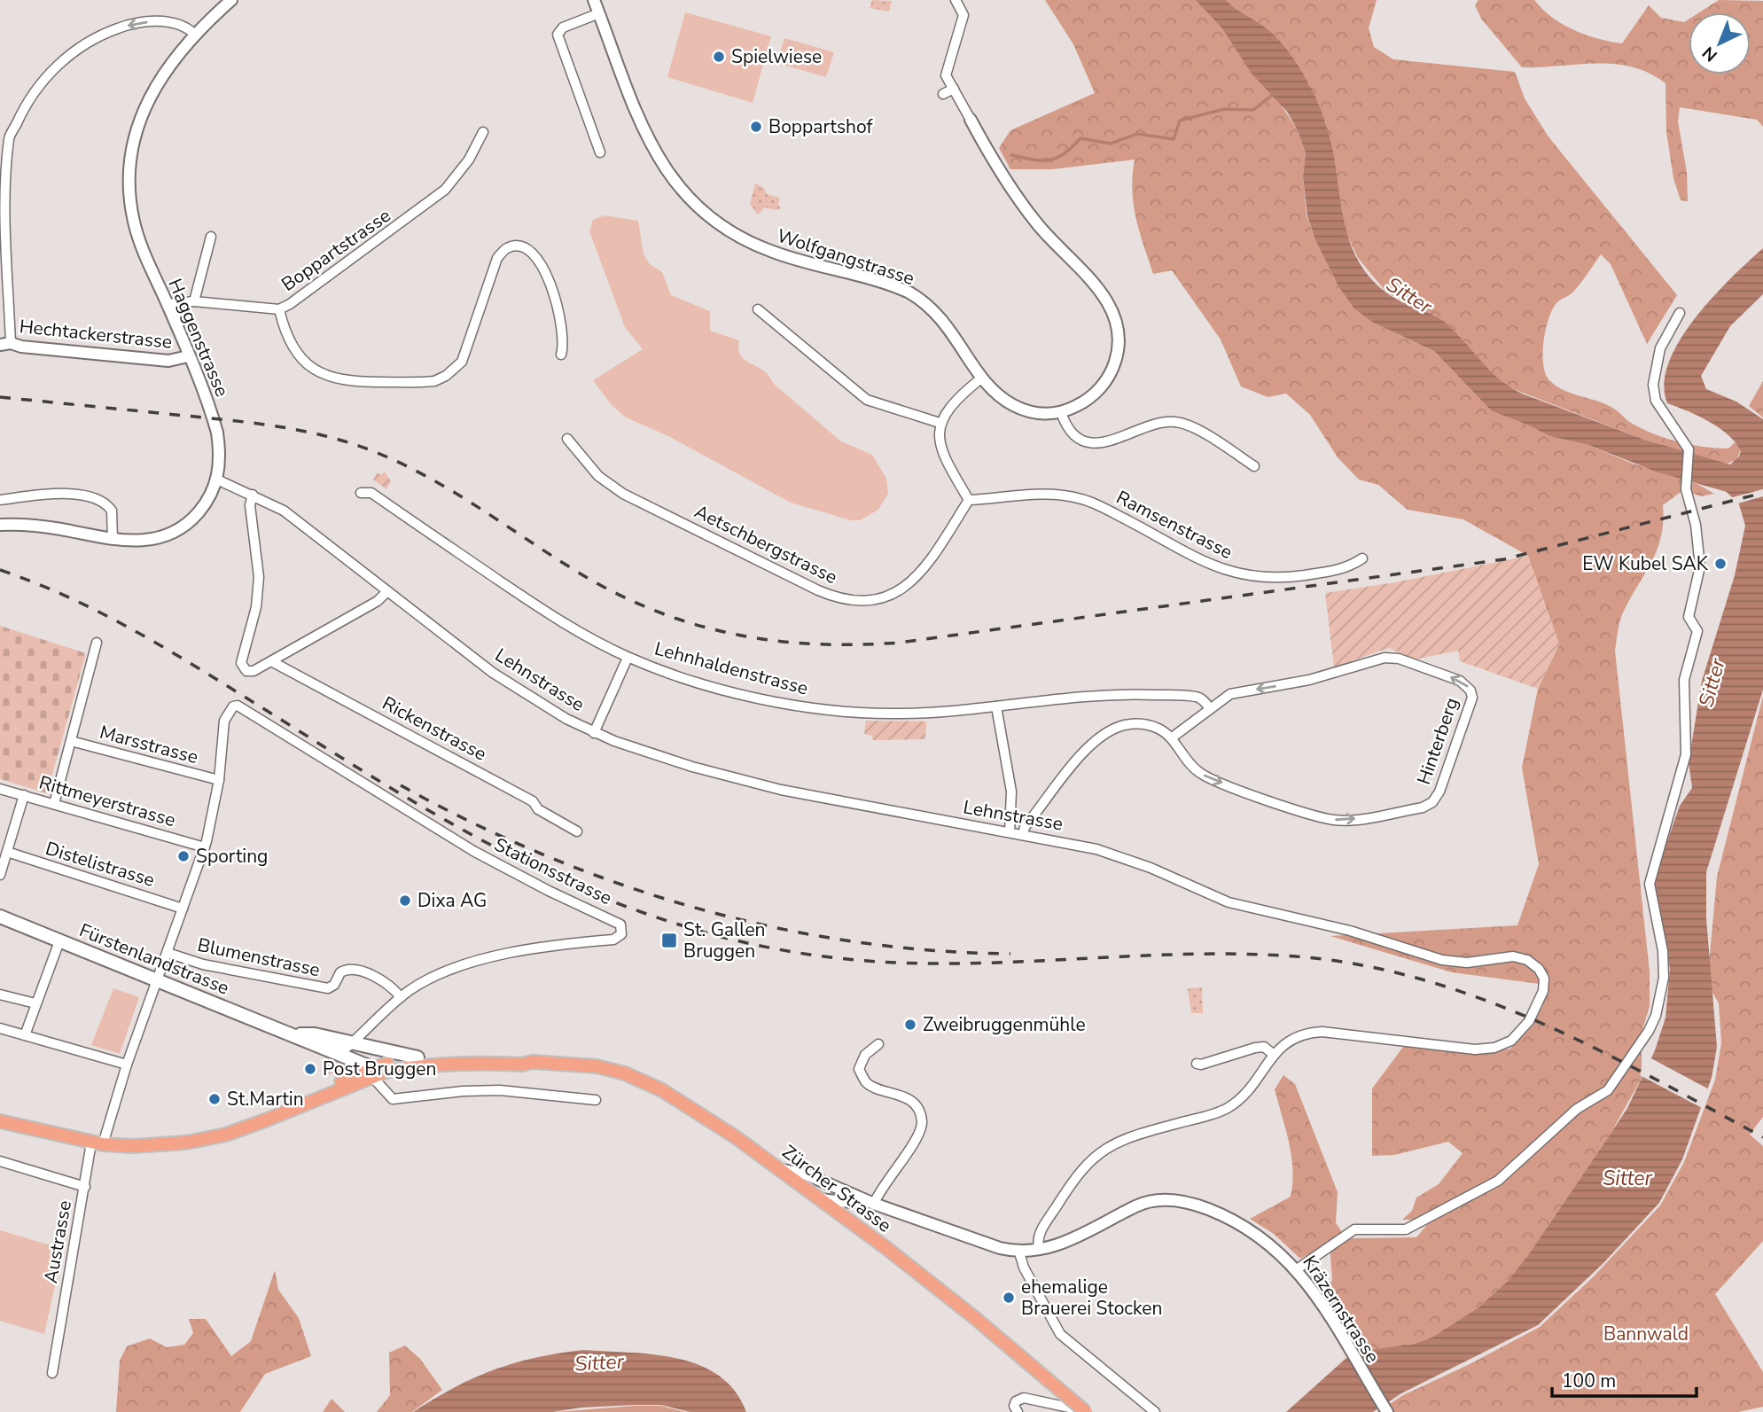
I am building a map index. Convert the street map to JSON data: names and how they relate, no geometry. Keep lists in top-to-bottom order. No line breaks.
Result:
{"streets":{"main road":["Fürstenlandstrasse","Zürcher Strasse"],"street":["Boppartstrasse","Wolfgangstrasse","Hechtackerstrasse","Haggenstrasse","Ramsenstrasse","Aetschbergstrasse","Lehnhaldenstrasse","Lehnstrasse","Rickenstrasse","Hinterberg","Marsstrasse","Rittmeyerstrasse","Distelistrasse","Stationsstrasse","Blumenstrasse","Austrasse","Kräzernstrasse"]},"crossings":[["Boppartstrasse","Haggenstrasse"],["Hechtackerstrasse","Haggenstrasse"],["Haggenstrasse","Lehnstrasse"],["Ramsenstrasse","Aetschbergstrasse"],["Lehnhaldenstrasse","Hinterberg"],["Lehnstrasse","Hinterberg"],["Lehnstrasse","Kräzernstrasse"],["Marsstrasse","Austrasse"],["Rittmeyerstrasse","Austrasse"],["Distelistrasse","Austrasse"],["Stationsstrasse","Blumenstrasse"],["Stationsstrasse","Fürstenlandstrasse"],["Stationsstrasse","Austrasse"],["Blumenstrasse","Austrasse"],["Fürstenlandstrasse","Zürcher Strasse"],["Fürstenlandstrasse","Austrasse"],["Zürcher Strasse","Austrasse"],["Zürcher Strasse","Kräzernstrasse"]],"water":["Sitter"],"parks":["Bannwald"],"places":{"other":["Spielwiese","Boppartshof","EW Kubel SAK","Sporting","Dixa AG","Zweibruggenmühle","Post Bruggen","St.Martin","ehemalige Brauerei Stocken"],"transit":["St. Gallen Bruggen"]},"scale_bar":"100 m","north":"bottom left"}
